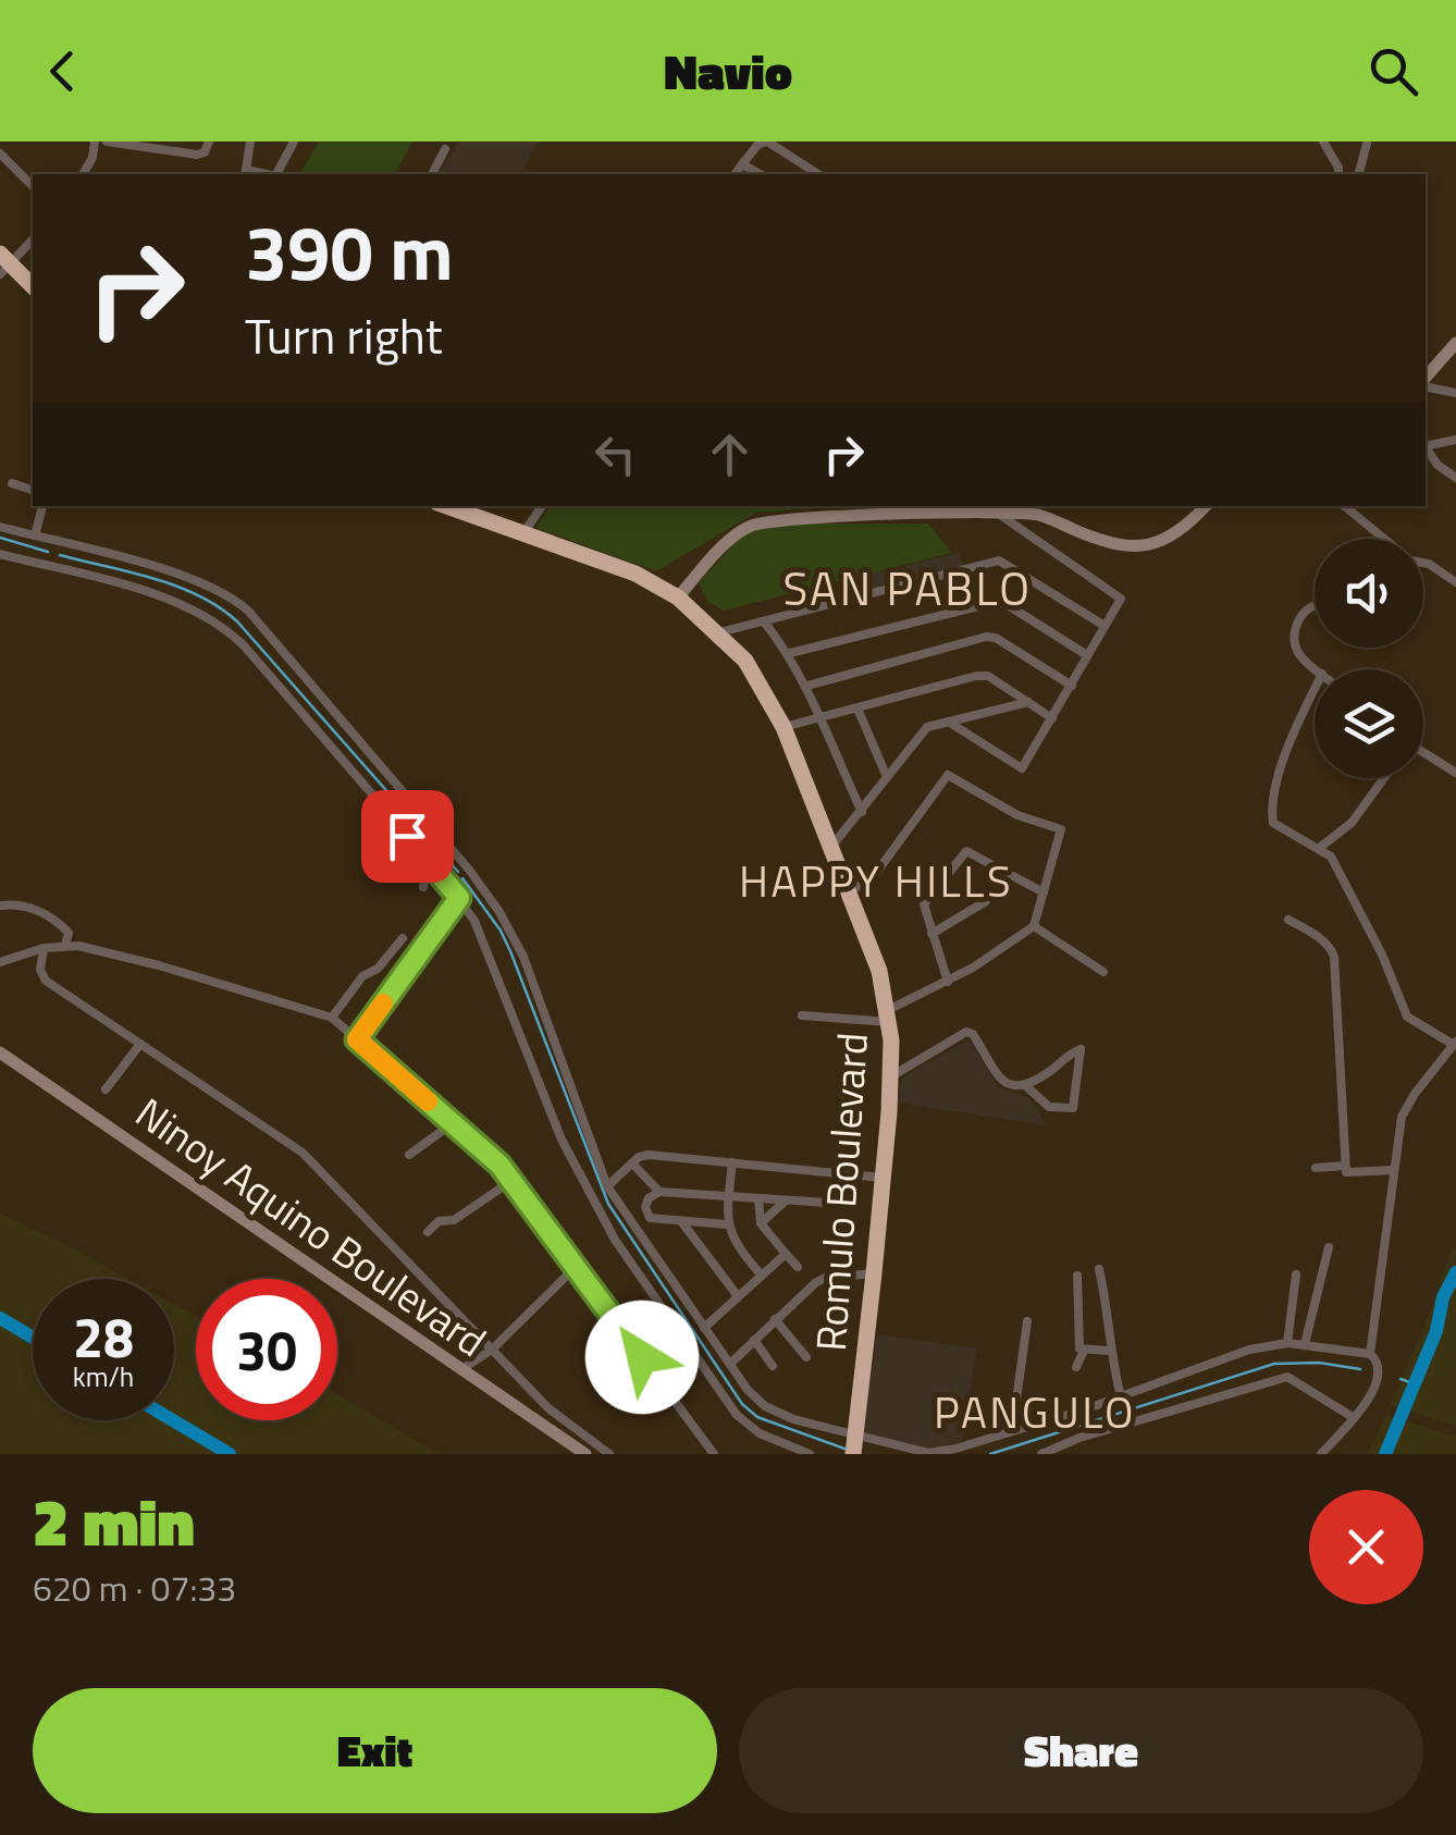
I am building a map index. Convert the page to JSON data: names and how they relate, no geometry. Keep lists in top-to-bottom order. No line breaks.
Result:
{"streets":{"highway":["Romulo Boulevard"],"main road":["Ninoy Aquino Boulevard"]},"districts":["SAN PABLO","HAPPY HILLS","PANGULO"],"page":{"header":"Navio","turn":["390 m","Turn right"],"speed":"28 km/h","limit":"30","heading":["2 min","620 m · 07:33"],"buttons":["Exit","Share"]}}
